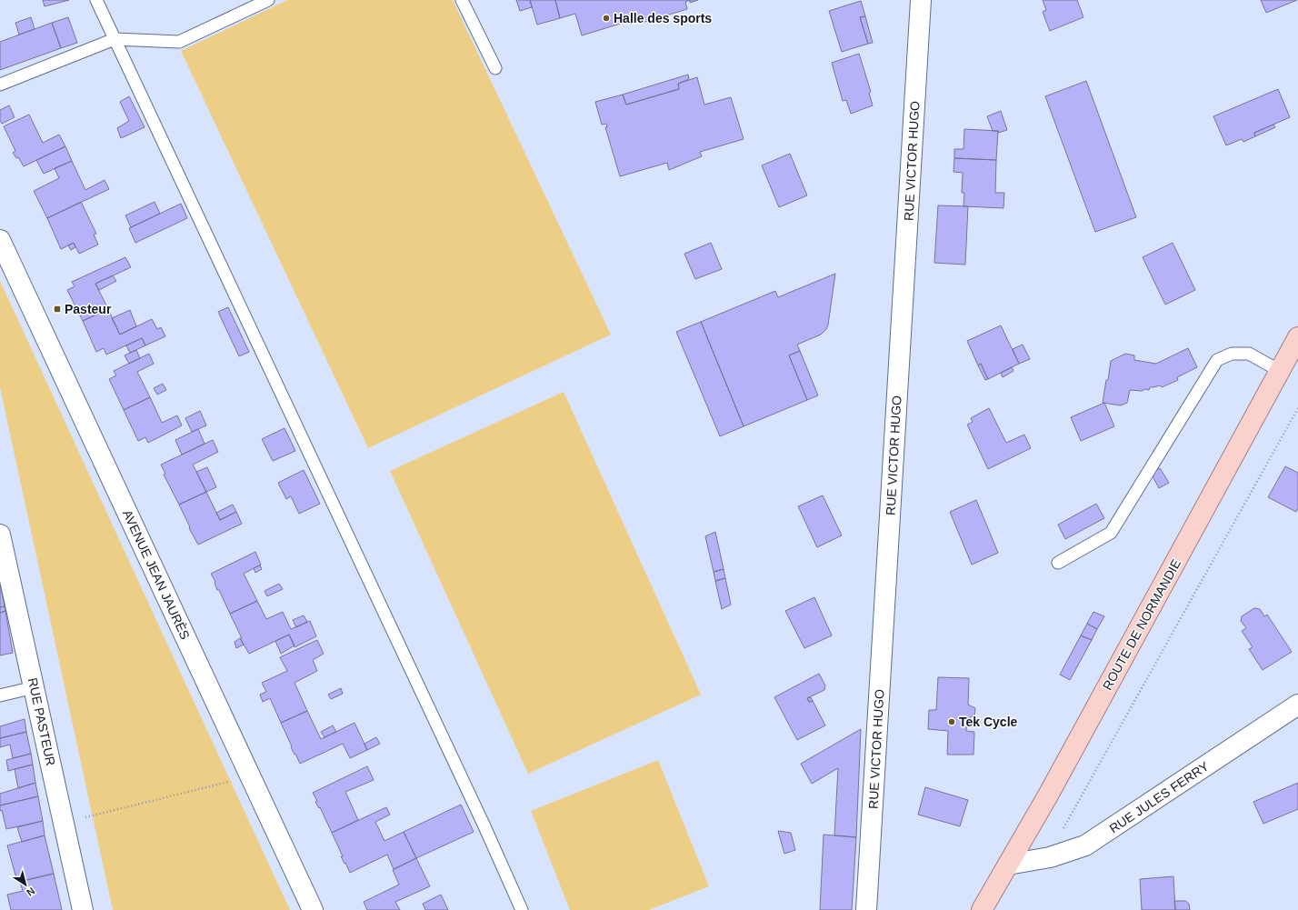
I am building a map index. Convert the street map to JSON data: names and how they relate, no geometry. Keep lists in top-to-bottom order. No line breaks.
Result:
{"streets":{"main road":["ROUTE DE NORMANDIE"],"street":["RUE VICTOR HUGO","AVENUE JEAN JAURÈS","RUE PASTEUR","RUE JULES FERRY"]},"crossings":[["ROUTE DE NORMANDIE","RUE JULES FERRY"]],"places":{"other":["Halle des sports","Tek Cycle"],"transit":["Pasteur"]},"north":"bottom right"}
